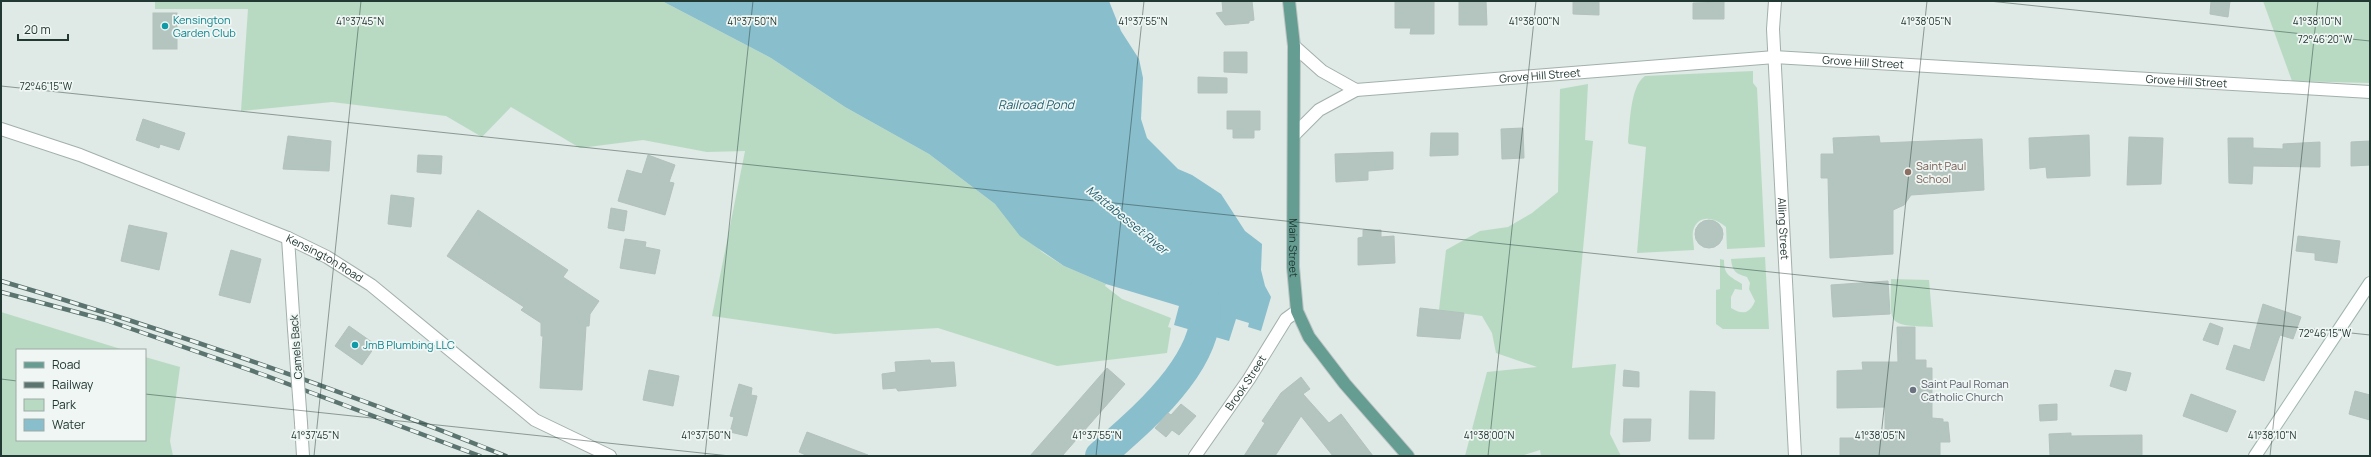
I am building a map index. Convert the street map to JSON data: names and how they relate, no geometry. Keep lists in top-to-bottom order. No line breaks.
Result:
{"streets":{"main road":["Main Street"],"street":["Grove Hill Street","Alling Street","Kensington Road","Camels Back","Brook Street"]},"crossings":[["Grove Hill Street","Alling Street"],["Grove Hill Street","Main Street"],["Main Street","Brook Street"],["Kensington Road","Camels Back"]],"water":["Railroad Pond","Mattabesset River"],"places":["Kensington Garden Club","Saint Paul School","JmB Plumbing LLC","Saint Paul Roman Catholic Church"],"legend":["Road","Railway","Park","Water"],"scale_bar":"20 m","coordinates":["41°37'45\"N","41°37'50\"N","41°37'55\"N","41°38'00\"N","41°38'05\"N","41°38'10\"N","72°46'20\"W","72°46'15\"W"]}
